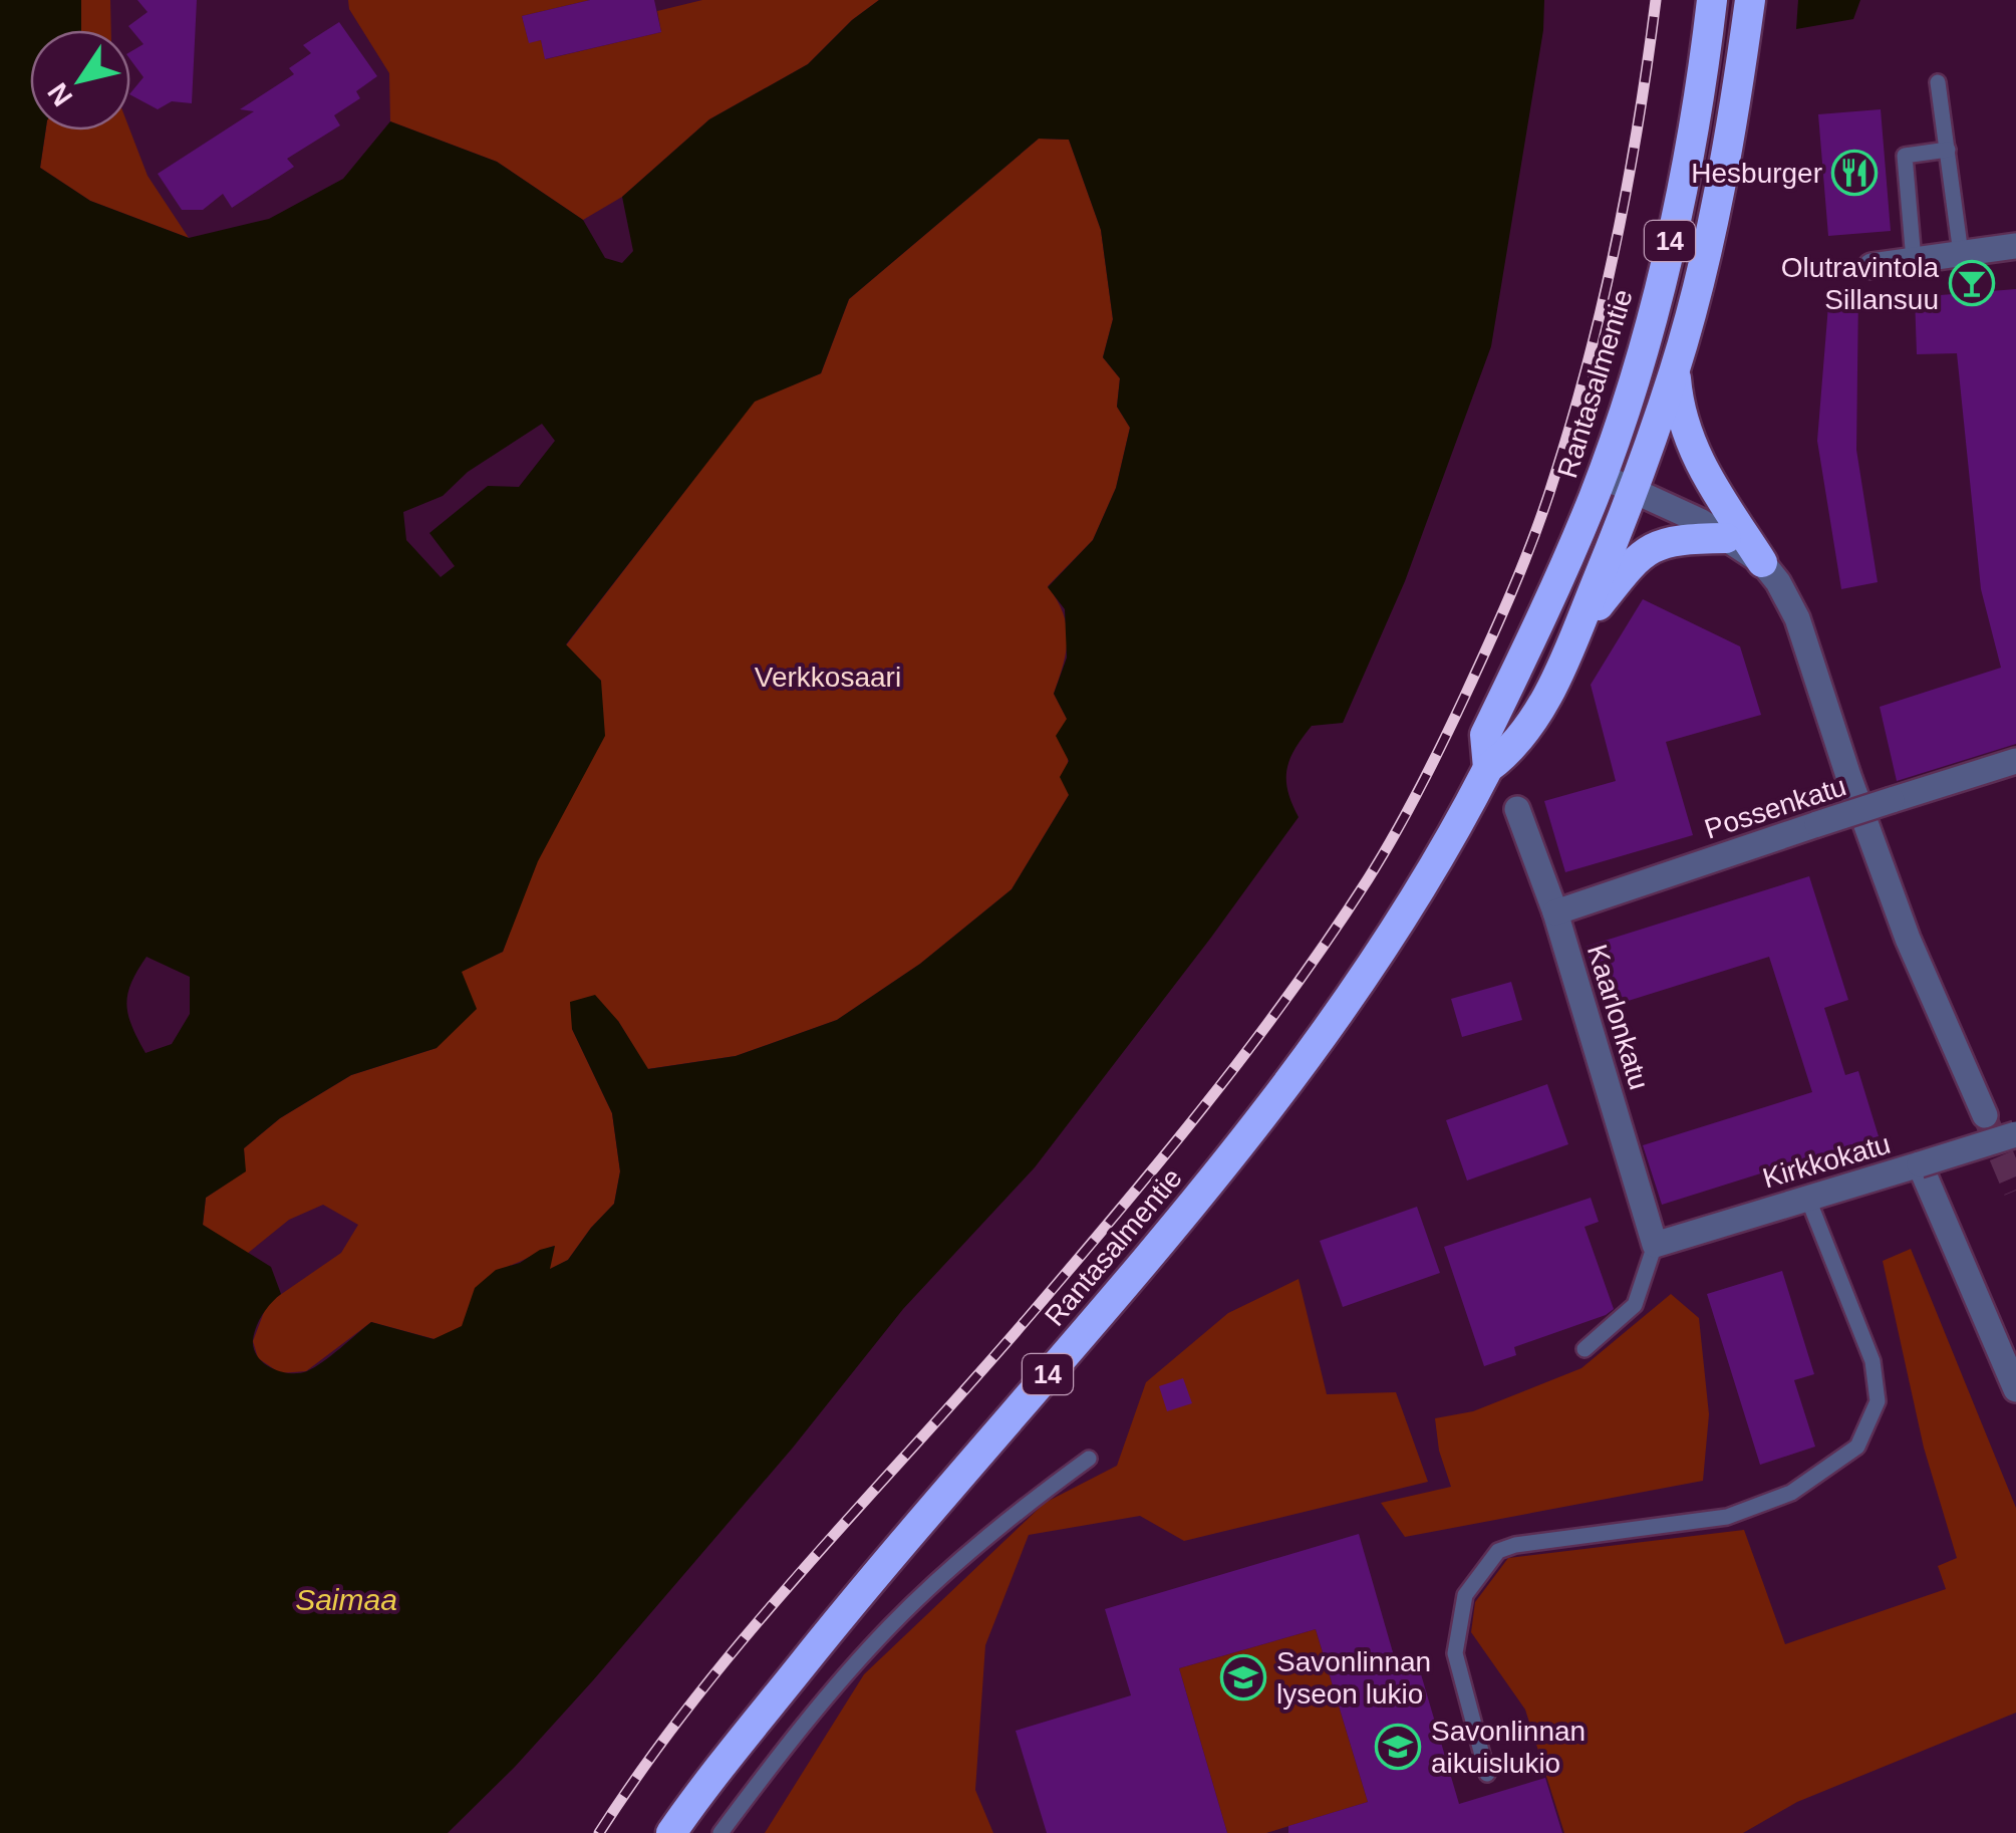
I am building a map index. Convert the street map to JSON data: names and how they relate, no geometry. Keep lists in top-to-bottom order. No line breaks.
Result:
{"streets":{"highway":["14","Rantasalmentie"],"street":["Possenkatu","Kaarlonkatu","Kirkkokatu"]},"crossings":[["14","Rantasalmentie"],["Possenkatu","Kaarlonkatu"],["Kaarlonkatu","Kirkkokatu"]],"water":["Saimaa"],"parks":["Verkkosaari"],"places":{"restaurant":["Hesburger"],"bar":["Olutravintola Sillansuu"],"school or university":["Savonlinnan lyseon lukio","Savonlinnan aikuislukio"]},"north":"bottom left"}
